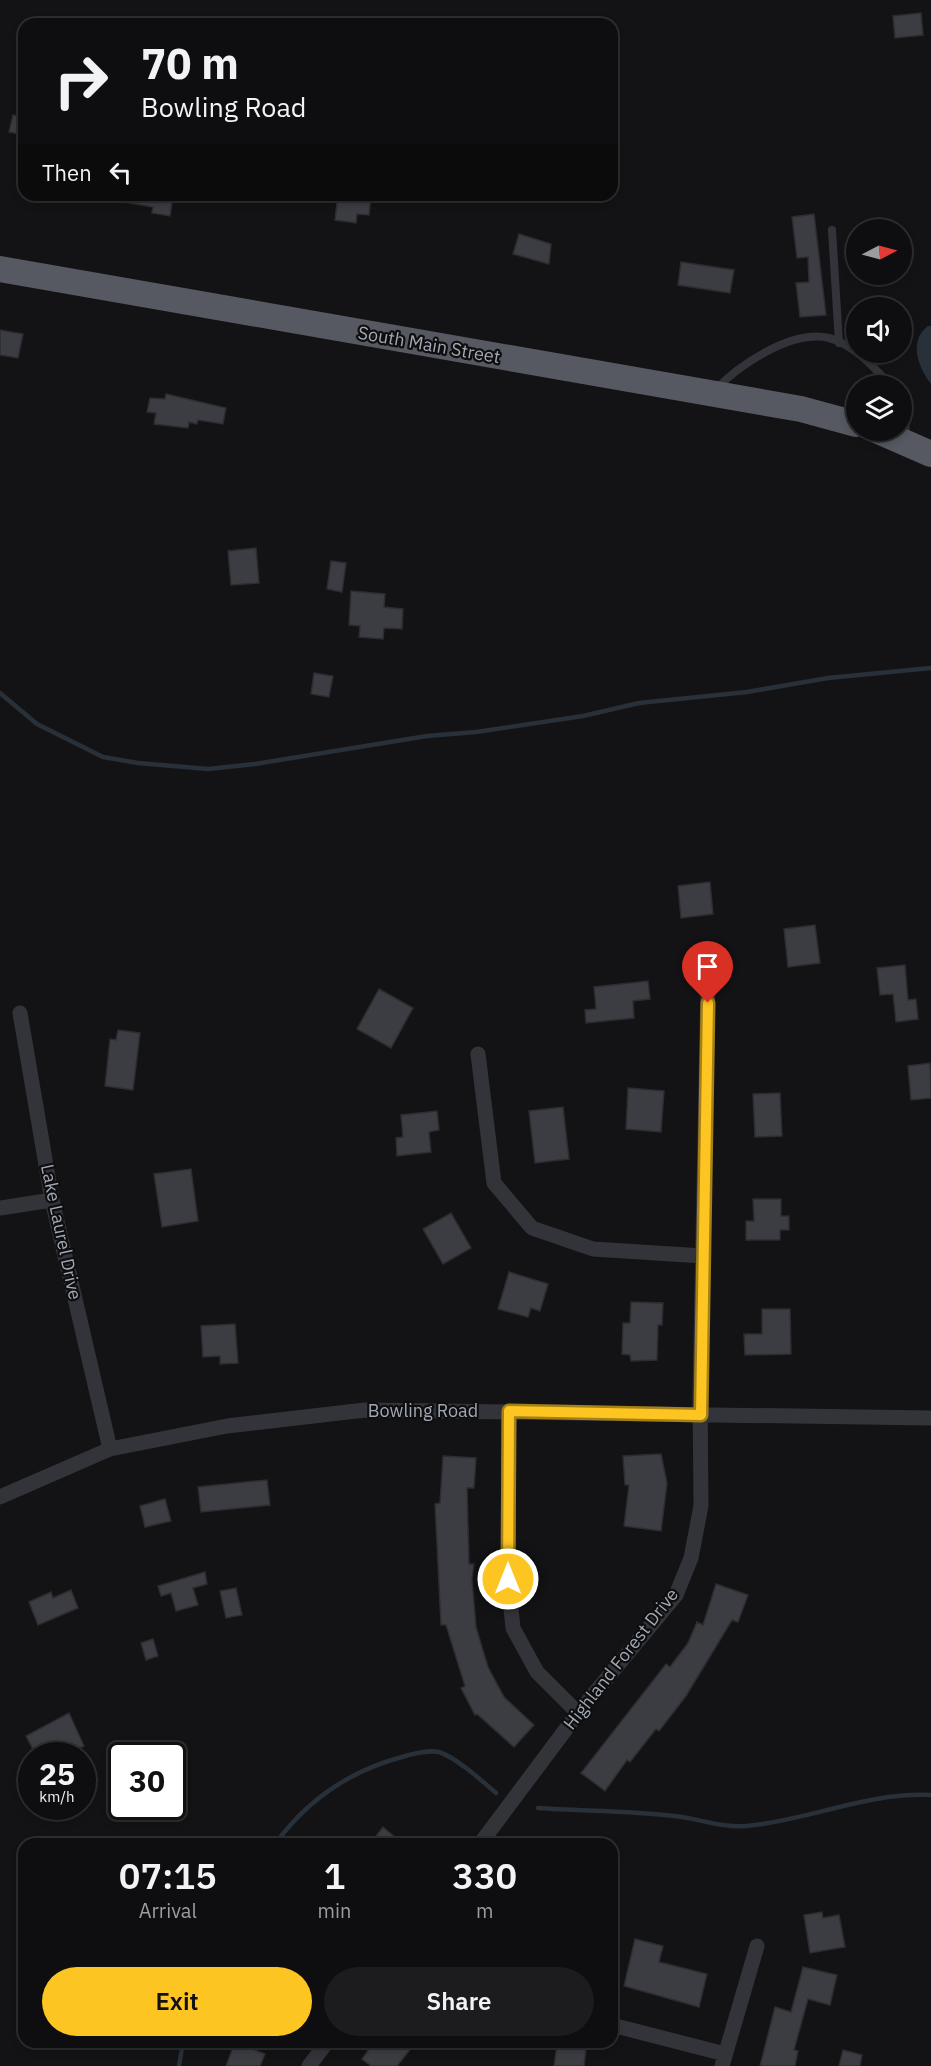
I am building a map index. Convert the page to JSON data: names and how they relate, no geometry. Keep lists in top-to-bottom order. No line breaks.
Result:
{"streets":{"highway":["South Main Street"],"street":["Lake Laurel Drive","Bowling Road","Highland Forest Drive"]},"crossings":[["Lake Laurel Drive","Bowling Road"],["Bowling Road","Highland Forest Drive"]],"north":"right","page":{"turn":["70 m","Bowling Road"],"then":"Then","speed":"25 km/h","limit":"30","eta":["07:15","Arrival","1","min","330","m"],"buttons":["Exit","Share"]}}
